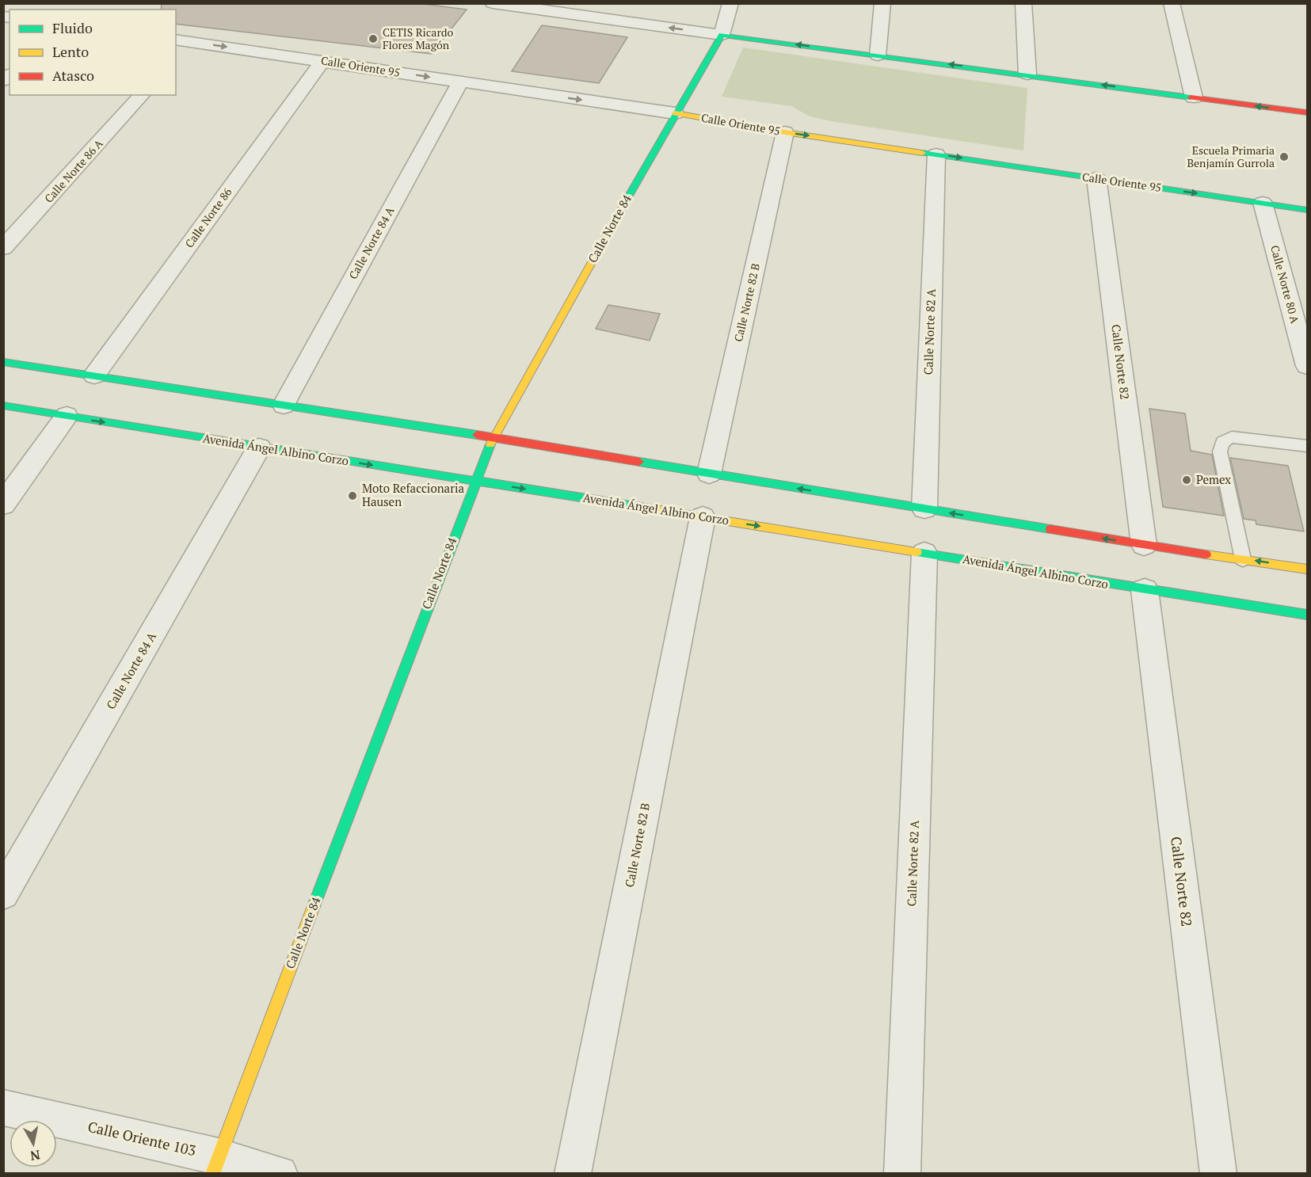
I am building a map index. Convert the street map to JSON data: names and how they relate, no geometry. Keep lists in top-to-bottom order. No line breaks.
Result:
{"streets":{"street":["Calle Oriente 95","Calle Norte 86 A","Calle Norte 86","Calle Norte 84","Calle Norte 84 A","Calle Norte 80 A","Calle Norte 82 B","Calle Norte 82 A","Calle Norte 82","Avenida Ángel Albino Corzo","Calle Oriente 103"]},"crossings":[["Calle Oriente 95","Calle Norte 86"],["Calle Oriente 95","Calle Norte 84"],["Calle Oriente 95","Calle Norte 84 A"],["Calle Oriente 95","Calle Norte 80 A"],["Calle Oriente 95","Calle Norte 82 B"],["Calle Oriente 95","Calle Norte 82 A"],["Calle Oriente 95","Calle Norte 82"],["Calle Norte 84","Avenida Ángel Albino Corzo"],["Calle Norte 84","Calle Oriente 103"],["Calle Norte 84 A","Avenida Ángel Albino Corzo"],["Calle Norte 82 B","Avenida Ángel Albino Corzo"],["Calle Norte 82 A","Avenida Ángel Albino Corzo"],["Calle Norte 82","Avenida Ángel Albino Corzo"]],"places":["CETIS Ricardo Flores Magón","Escuela Primaria Benjamín Gurrola","Pemex","Moto Refaccionaria Hausen"],"legend":["Fluido","Lento","Atasco"],"north":"bottom"}
